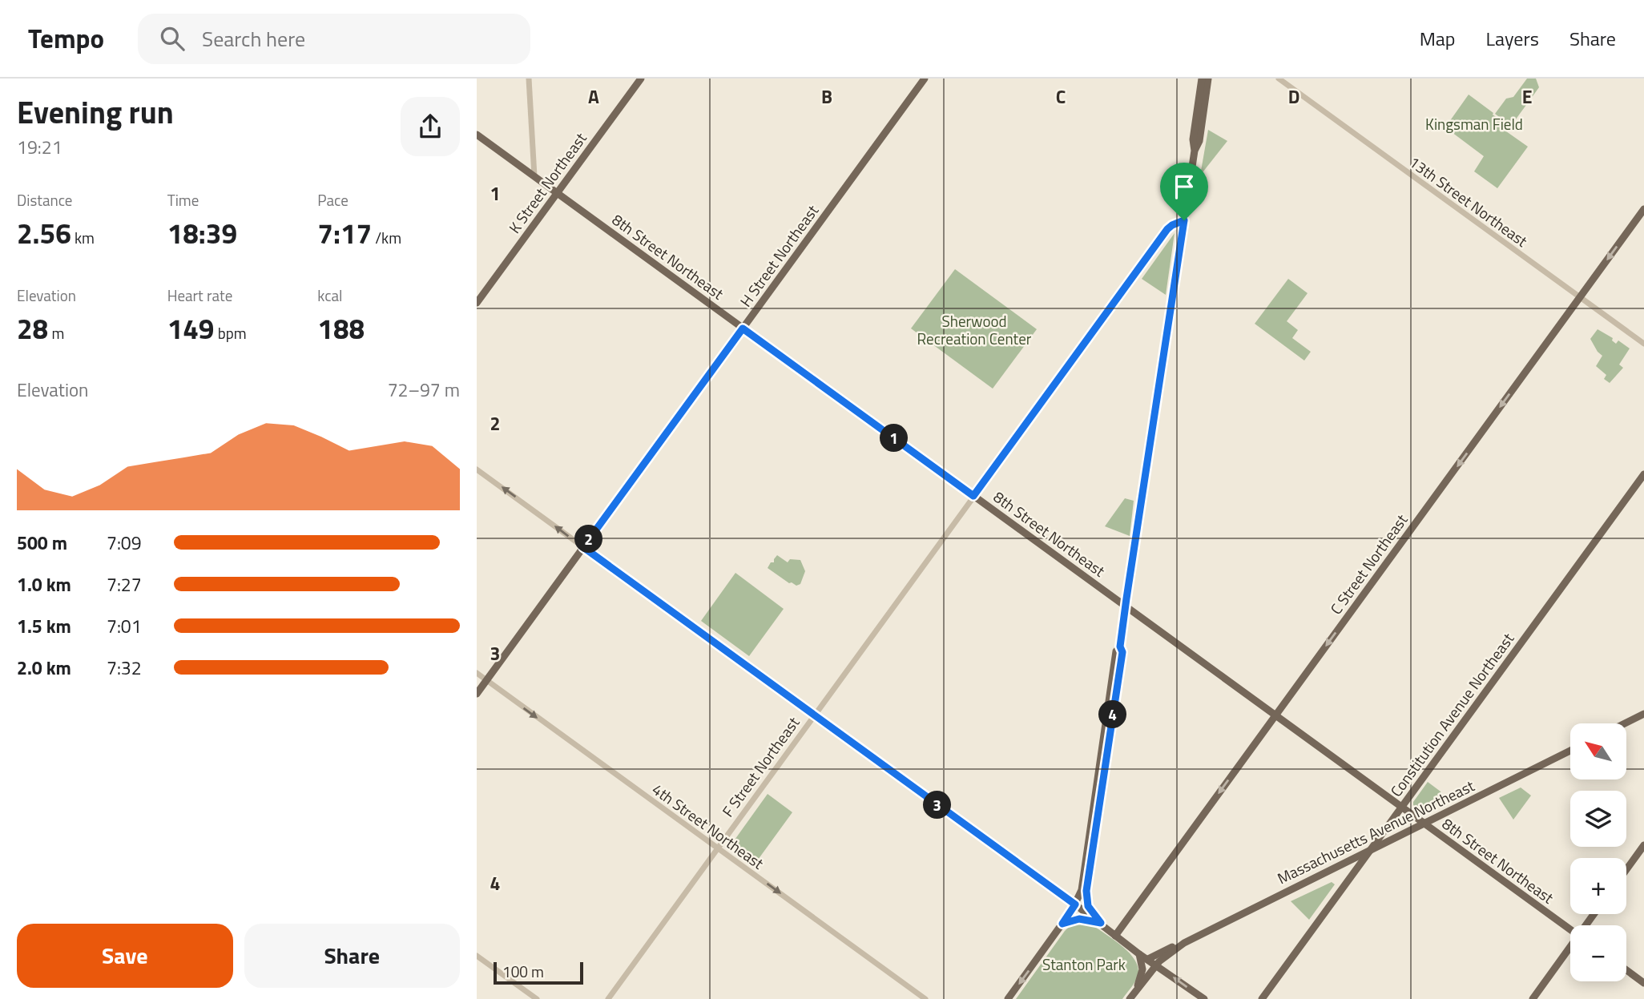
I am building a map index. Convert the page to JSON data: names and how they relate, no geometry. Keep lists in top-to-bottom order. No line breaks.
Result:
{"streets":{"main road":["K Street Northeast","H Street Northeast","8th Street Northeast","C Street Northeast","Constitution Avenue Northeast","Massachusetts Avenue Northeast"],"street":["13th Street Northeast","F Street Northeast","4th Street Northeast"]},"crossings":[["K Street Northeast","8th Street Northeast"],["13th Street Northeast","C Street Northeast"],["H Street Northeast","8th Street Northeast"],["H Street Northeast","4th Street Northeast"],["8th Street Northeast","C Street Northeast"],["8th Street Northeast","Constitution Avenue Northeast"],["8th Street Northeast","F Street Northeast"],["8th Street Northeast","Massachusetts Avenue Northeast"],["Constitution Avenue Northeast","Massachusetts Avenue Northeast"],["F Street Northeast","4th Street Northeast"]],"one_way":["C Street Northeast","4th Street Northeast"],"parks":["Kingsman Field","Sherwood Recreation Center","Stanton Park"],"scale_bar":"100 m","north":"top left","page":{"header":"Tempo","search":"Search here","nav":["Map","Layers","Share"],"heading":["Evening run","19:21"],"stats":[["Distance","2.56 km"],["Time","18:39"],["Pace","7:17 /km"],["Elevation","28 m"],["Heart rate","149 bpm"],["kcal","188"]],"chart":["Elevation","72–97 m"],"pins":["1","2","4","3"],"list":[{"name":"500 m","note":"7:09"},{"name":"1.0 km","note":"7:27"},{"name":"1.5 km","note":"7:01"},{"name":"2.0 km","note":"7:32"}],"map_buttons":["+","−"],"buttons":["Save","Share"],"scale":"100 m"},"grid":{"columns":["A","B","C","D","E"],"rows":["1","2","3","4"]}}
